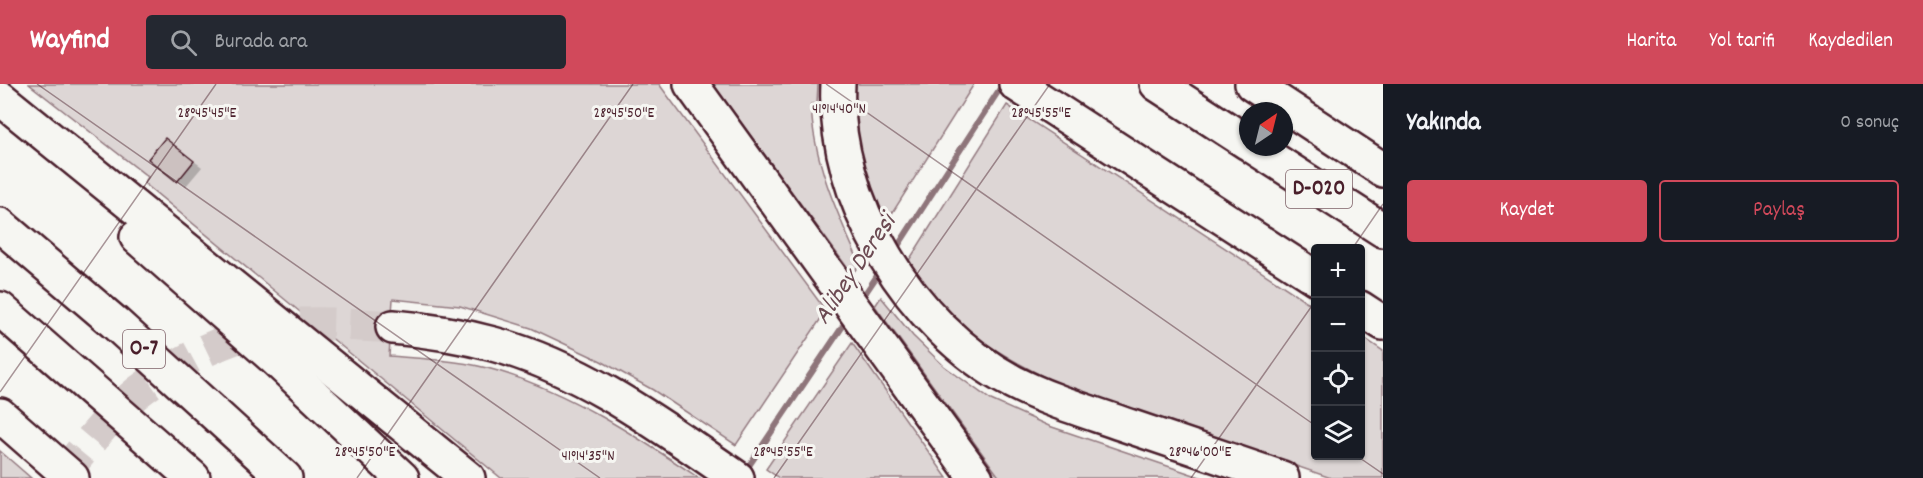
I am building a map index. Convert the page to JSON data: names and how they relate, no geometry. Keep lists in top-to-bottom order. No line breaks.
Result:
{"streets":{"highway":["D-020","O-7"]},"water":["Alibey Deresi"],"north":"top right","page":{"header":"Wayfind","search":"Burada ara","nav":["Harita","Yol tarifi","Kaydedilen"],"heading":["Yakında","0 sonuç"],"buttons":["Kaydet","Paylaş"],"map_buttons":["+","−"]},"coordinates":["41°14'40\"N","28°45'45\"E","28°45'50\"E","28°45'55\"E","28°46'00\"E","41°14'35\"N"]}
